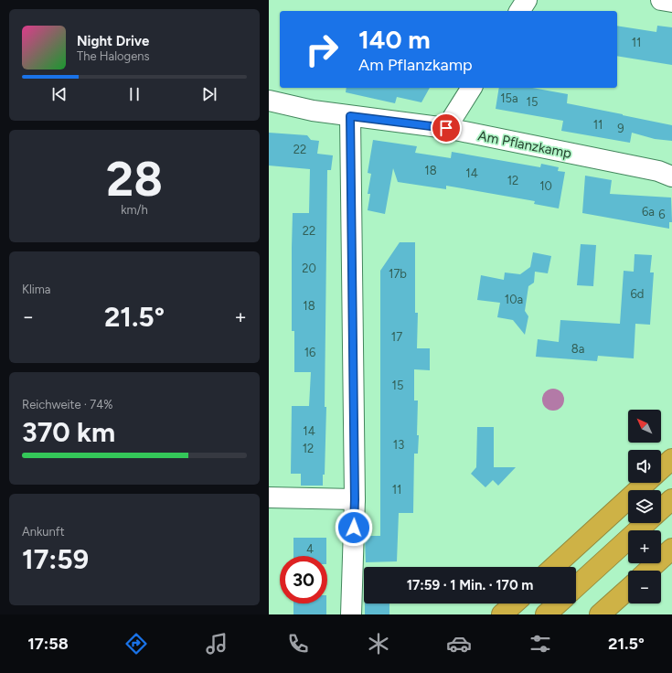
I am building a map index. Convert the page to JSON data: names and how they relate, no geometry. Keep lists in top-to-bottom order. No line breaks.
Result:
{"streets":{"street":["Am Pflanzkamp"]},"house_numbers":["11","15a","15","11","9","22","18","14","12","10","6a","6","22","20","17b","6d","10a","18","17","8a","16","15","14","13","12","11","4"],"north":"top left","page":{"turn":["140 m","Am Pflanzkamp"],"song":["Night Drive","The Halogens"],"tile":[["28","km/h"],"Klima",["Reichweite · 74%","370 km"],["Ankunft","17:59"]],"heat":["−","21.5°","+"],"map_buttons":["+","−"],"limit":"30","trip":"17:59 · 1 Min. · 170 m","tabs":["17:58","21.5°"]}}
